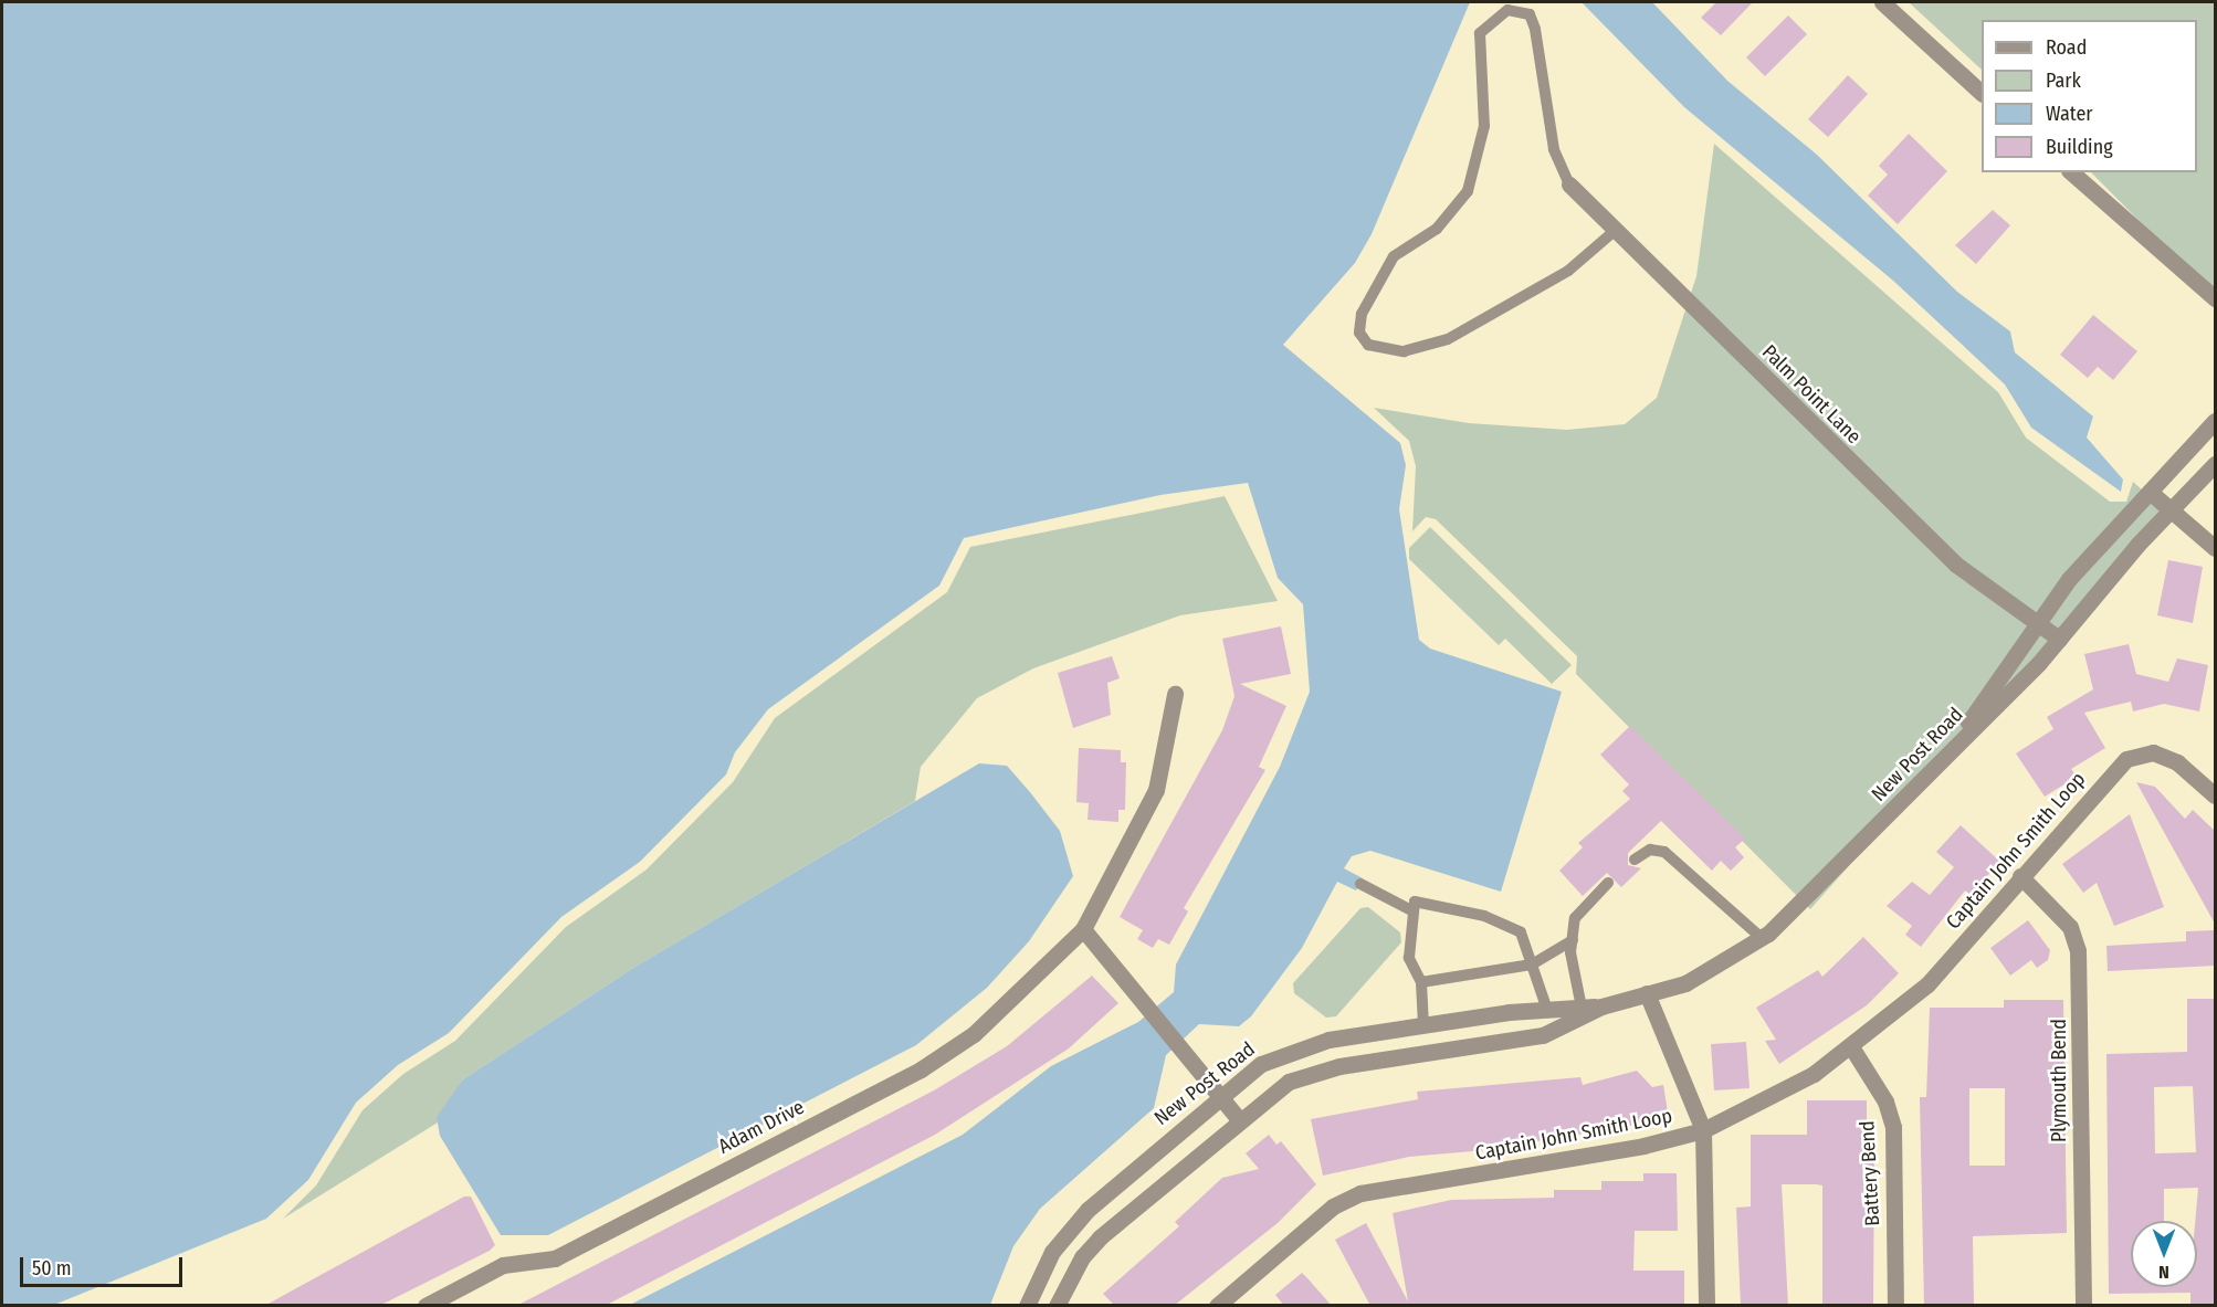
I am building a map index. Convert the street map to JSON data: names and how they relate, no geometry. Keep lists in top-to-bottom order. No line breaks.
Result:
{"streets":{"street":["Palm Point Lane","New Post Road","Captain John Smith Loop","Plymouth Bend","Adam Drive","Battery Bend"]},"crossings":[["Palm Point Lane","New Post Road"],["Captain John Smith Loop","Plymouth Bend"],["Captain John Smith Loop","Battery Bend"]],"legend":["Road","Park","Water","Building"],"scale_bar":"50 m","north":"bottom"}
